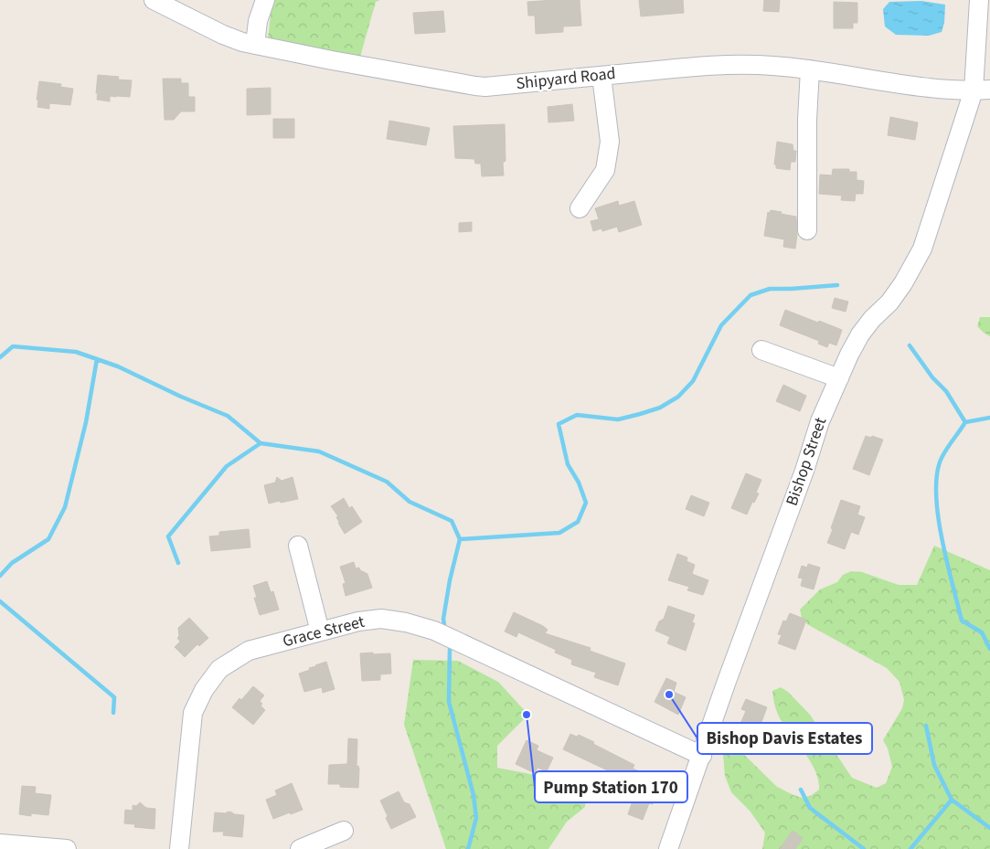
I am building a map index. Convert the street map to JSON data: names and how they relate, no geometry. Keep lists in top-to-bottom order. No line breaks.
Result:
{"streets":{"street":["Shipyard Road","Bishop Street","Grace Street"]},"crossings":[["Shipyard Road","Bishop Street"],["Bishop Street","Grace Street"]],"places":["Bishop Davis Estates","Pump Station 170"]}
